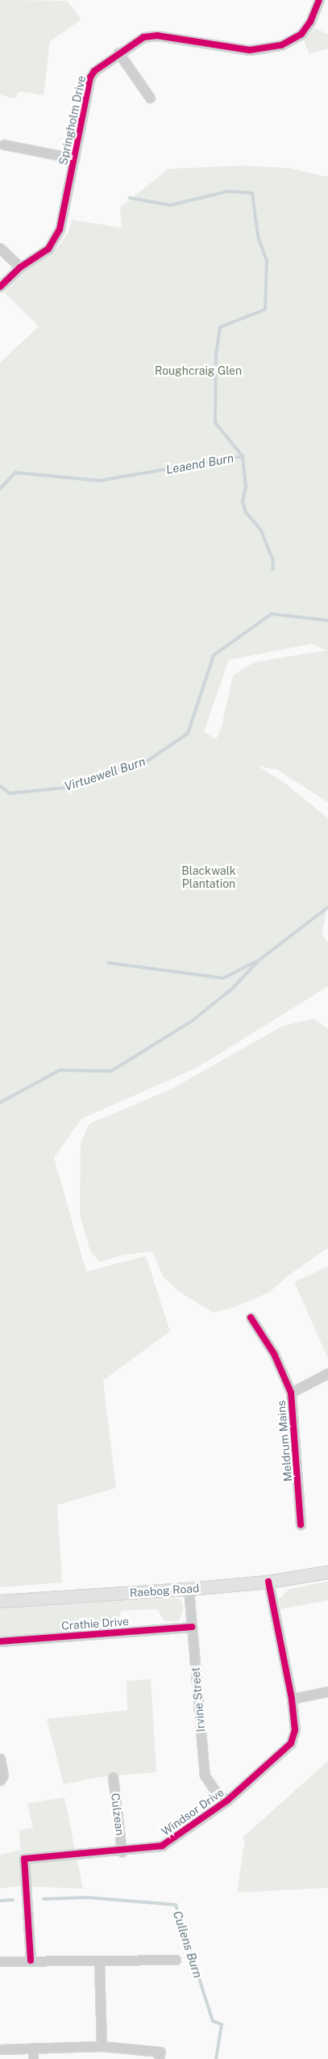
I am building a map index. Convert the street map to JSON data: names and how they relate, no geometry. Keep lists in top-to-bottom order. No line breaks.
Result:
{"streets":{"main road":["Raebog Road"],"street":["Springholm Drive","Meldrum Mains","Crathie Drive","Irvine Street","Windsor Drive","Culzean"]},"crossings":[["Raebog Road","Irvine Street"],["Raebog Road","Windsor Drive"],["Crathie Drive","Irvine Street"],["Irvine Street","Windsor Drive"],["Windsor Drive","Culzean"]],"water":["Leaend Burn","Virtuewell Burn","Cullens Burn"],"parks":["Roughcraig Glen","Blackwalk Plantation"]}
